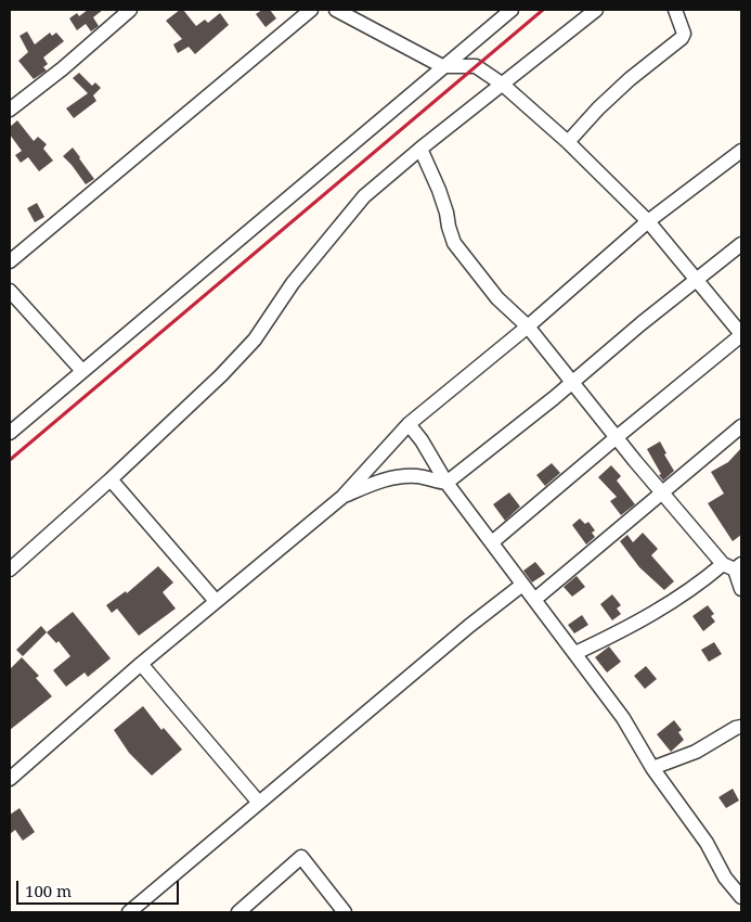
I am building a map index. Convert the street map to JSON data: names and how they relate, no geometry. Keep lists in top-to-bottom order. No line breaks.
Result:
{"scale_bar":"100 m"}
